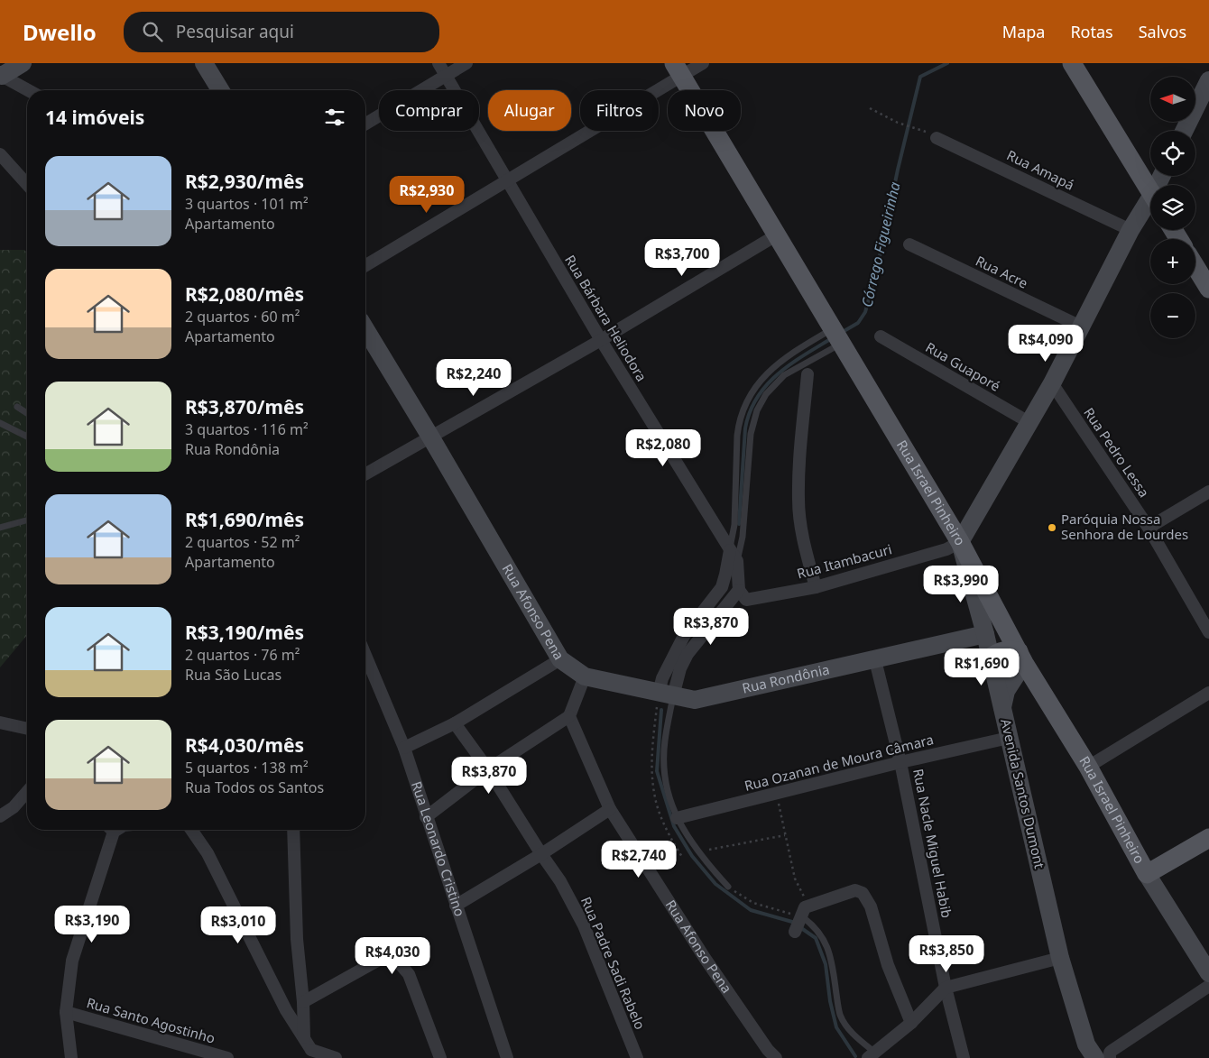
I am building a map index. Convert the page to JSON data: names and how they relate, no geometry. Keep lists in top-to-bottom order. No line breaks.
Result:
{"streets":{"main road":["Rua Israel Pinheiro"],"street":["Rua Amapá","Rua Acre","Rua Bárbara Heliodora","Rua Guaporé","Rua Pedro Lessa","Rua Itambacuri","Rua Afonso Pena","Rua Rondônia","Rua Ozanan de Moura Câmara","Avenida Santos Dumont","Rua Nacle Miguel Habib","Rua Leonardo Cristino","Rua Padre Sadi Rabelo","Rua Santo Agostinho"]},"crossings":[["Rua Bárbara Heliodora","Rua Itambacuri"],["Rua Israel Pinheiro","Rua Itambacuri"],["Rua Israel Pinheiro","Avenida Santos Dumont"],["Rua Itambacuri","Avenida Santos Dumont"],["Rua Afonso Pena","Rua Rondônia"],["Rua Rondônia","Avenida Santos Dumont"],["Rua Rondônia","Rua Nacle Miguel Habib"],["Rua Ozanan de Moura Câmara","Avenida Santos Dumont"],["Rua Ozanan de Moura Câmara","Rua Nacle Miguel Habib"]],"water":["Córrego Figueirinha"],"places":["Paróquia Nossa Senhora de Lourdes"],"north":"left","page":{"header":"Dwello","search":"Pesquisar aqui","nav":["Mapa","Rotas","Salvos"],"map_buttons":["+","−"],"chip":["Comprar","Alugar","Filtros","Novo"],"heading":"14 imóveis","list":[{"name":"R$2,930/mês","note":"3 quartos · 101 m² · Apartamento"},{"name":"R$2,080/mês","note":"2 quartos · 60 m² · Apartamento"},{"name":"R$3,870/mês","note":"3 quartos · 116 m² · Rua Rondônia"},{"name":"R$1,690/mês","note":"2 quartos · 52 m² · Apartamento"},{"name":"R$3,190/mês","note":"2 quartos · 76 m² · Rua São Lucas"},{"name":"R$4,030/mês","note":"5 quartos · 138 m² · Rua Todos os Santos"}],"price":["R$2,930","R$3,700","R$4,090","R$2,240","R$2,080","R$3,990","R$3,870","R$1,690","R$3,870","R$2,740","R$3,190","R$3,010","R$3,850","R$4,030"]}}
